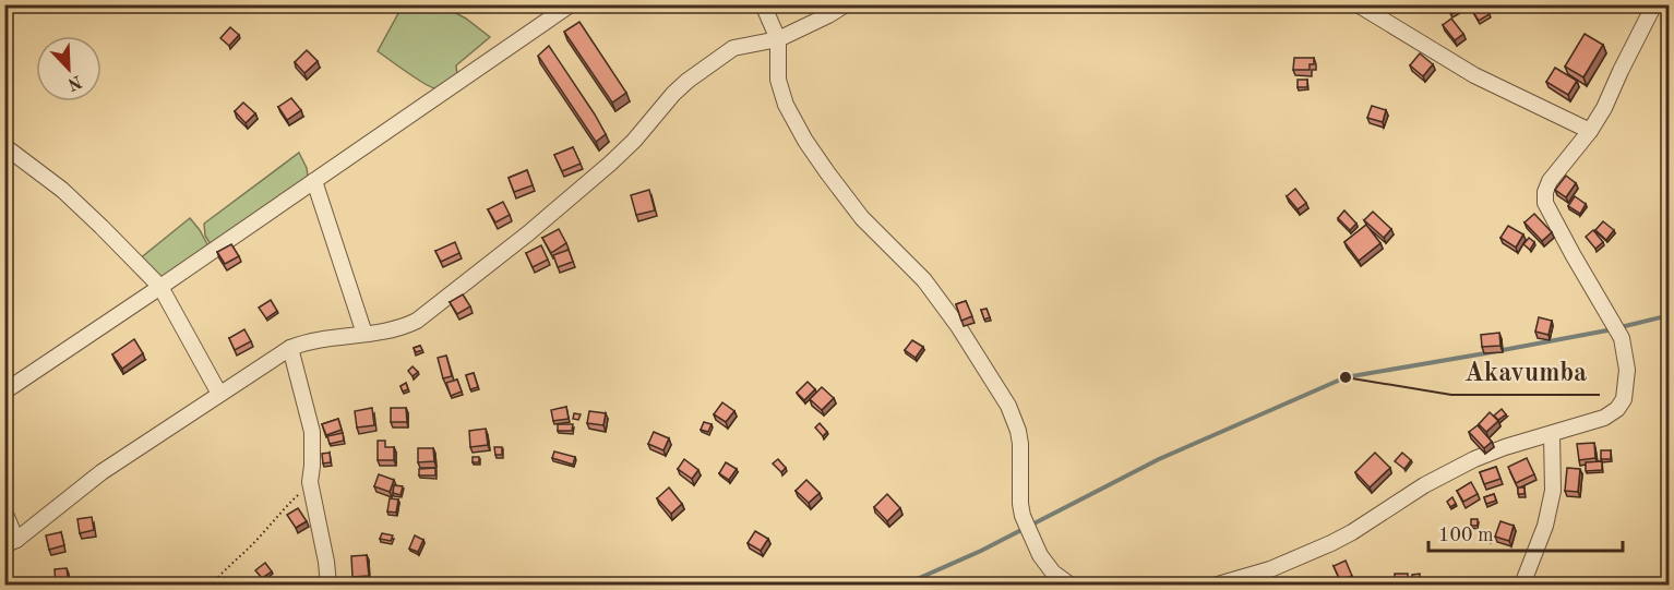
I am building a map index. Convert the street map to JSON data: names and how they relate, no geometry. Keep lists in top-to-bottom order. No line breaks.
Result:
{"places":["Akavumba"],"scale_bar":"100 m","north":"bottom right"}
